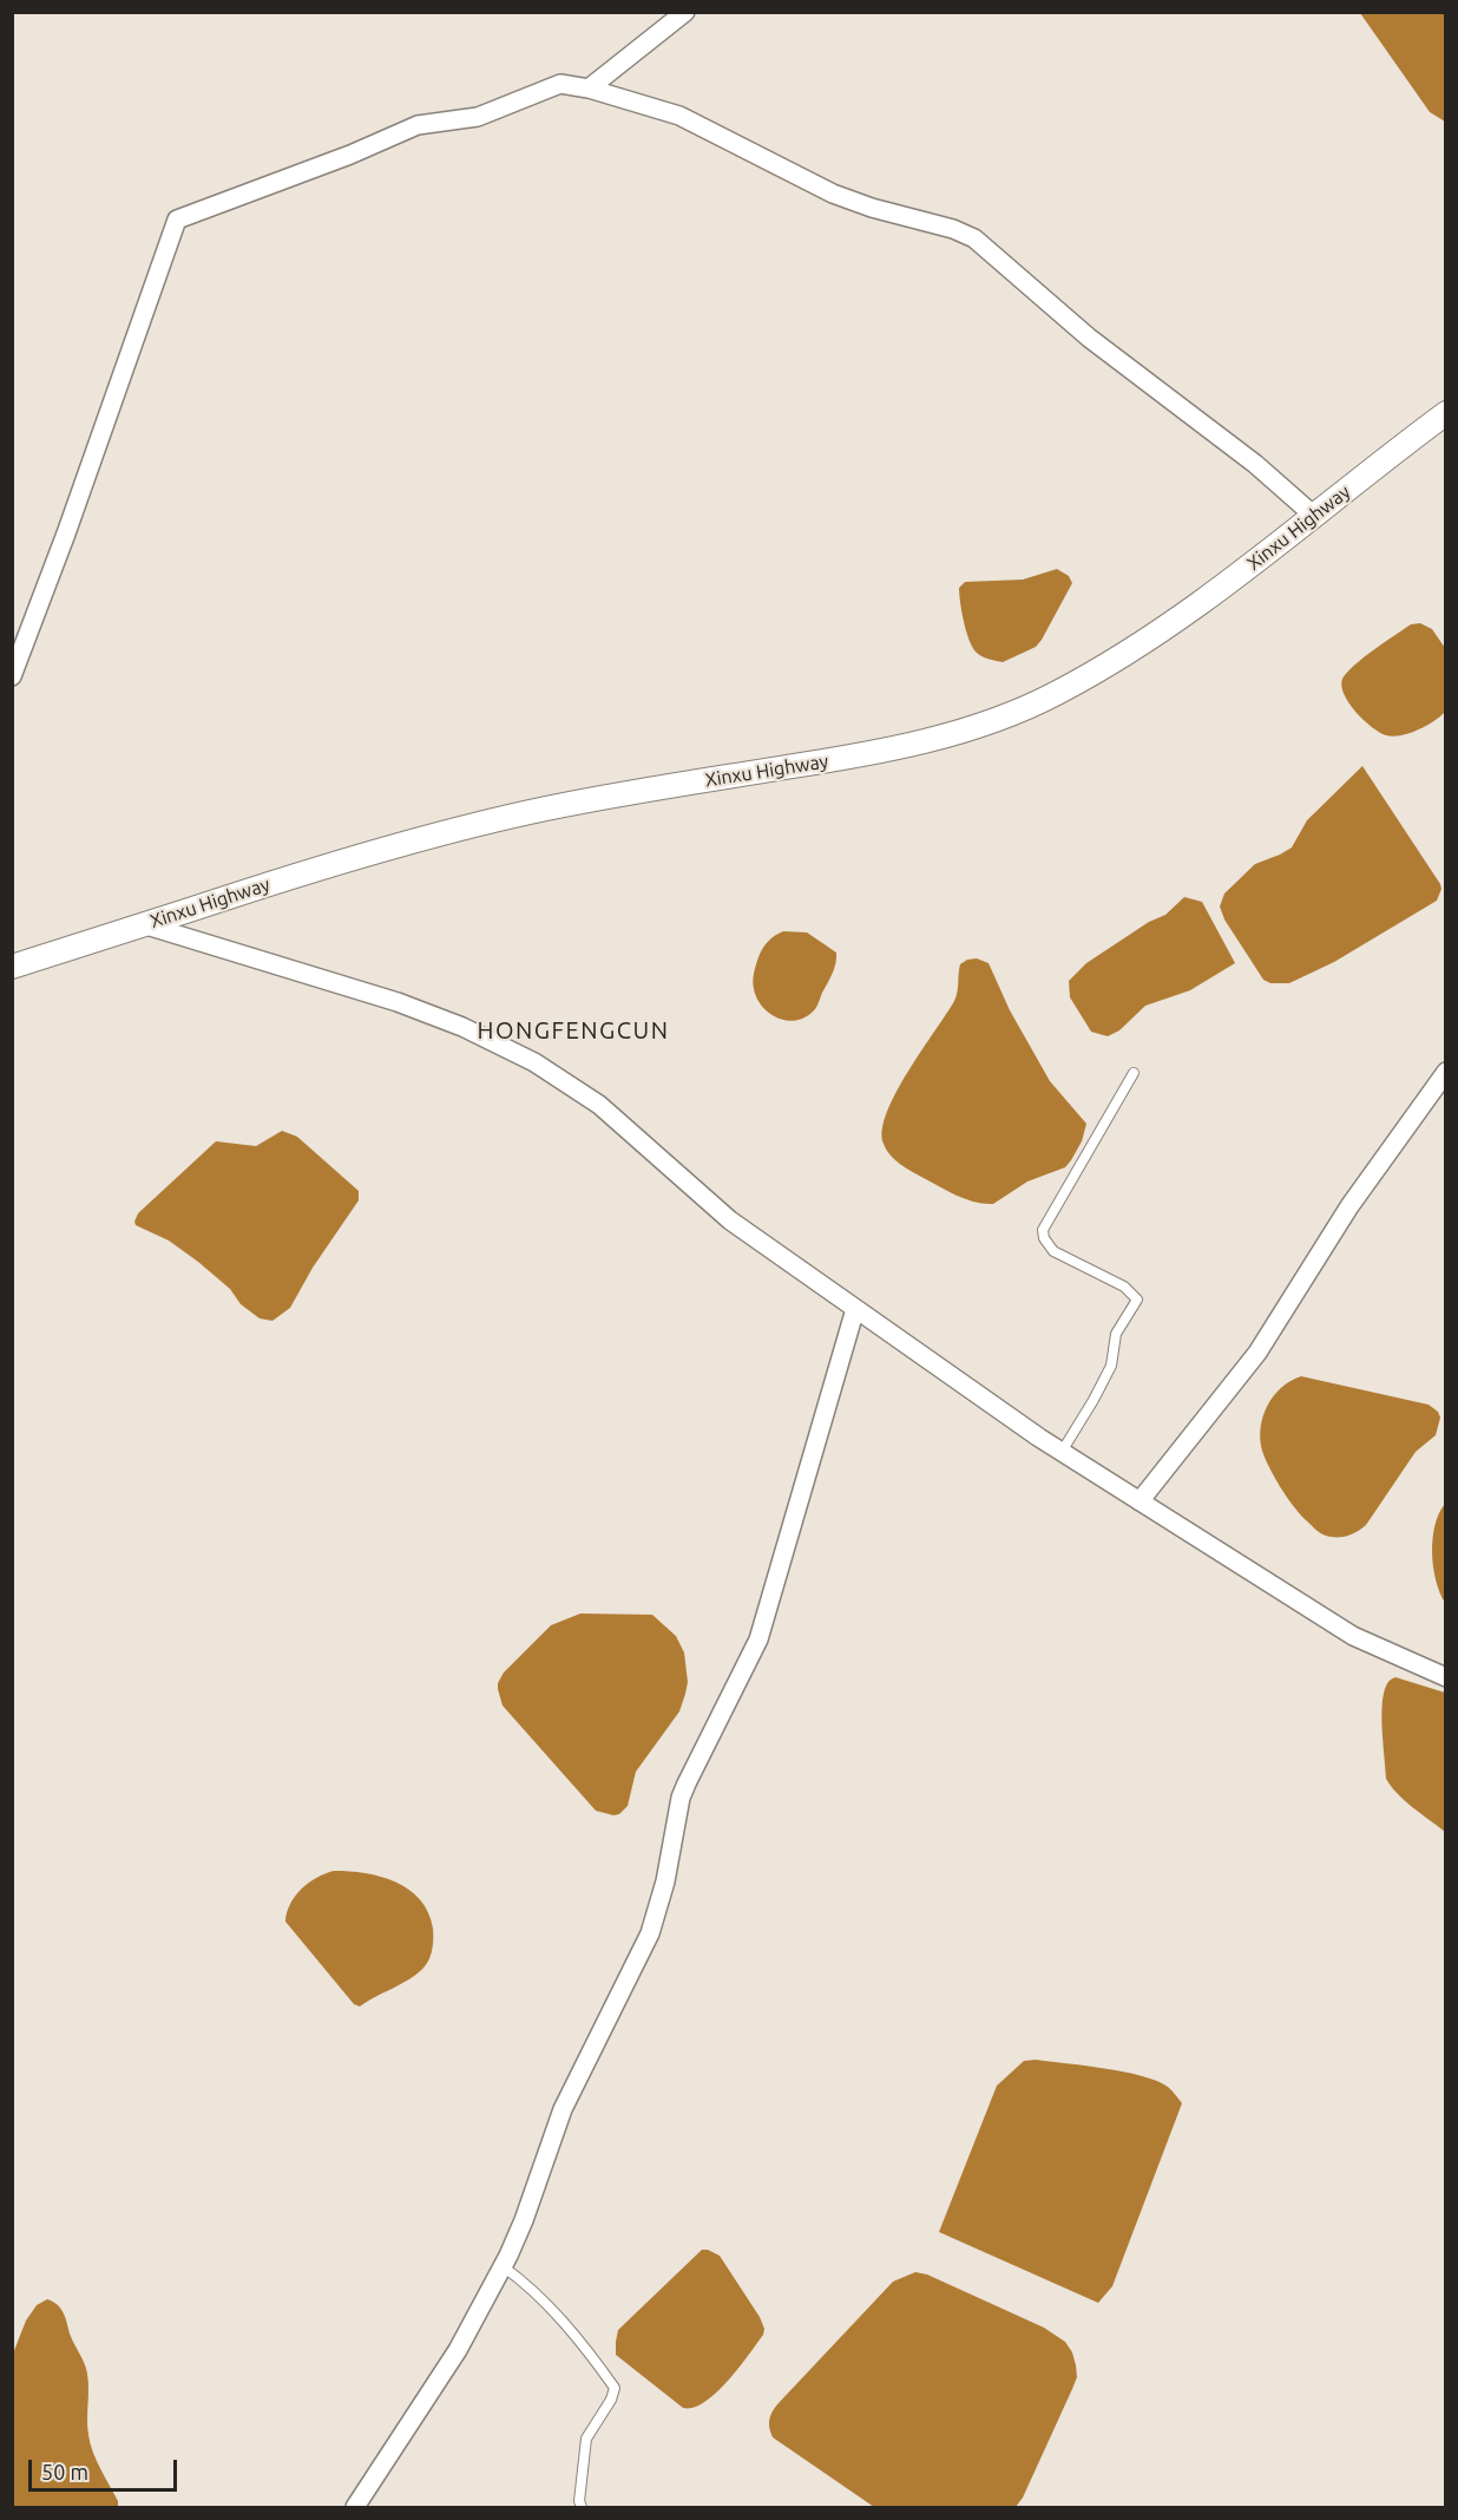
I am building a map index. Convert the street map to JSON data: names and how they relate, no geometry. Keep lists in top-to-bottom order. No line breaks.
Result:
{"streets":{"main road":["Xinxu Highway"]},"districts":["HONGFENGCUN"],"scale_bar":"50 m"}
